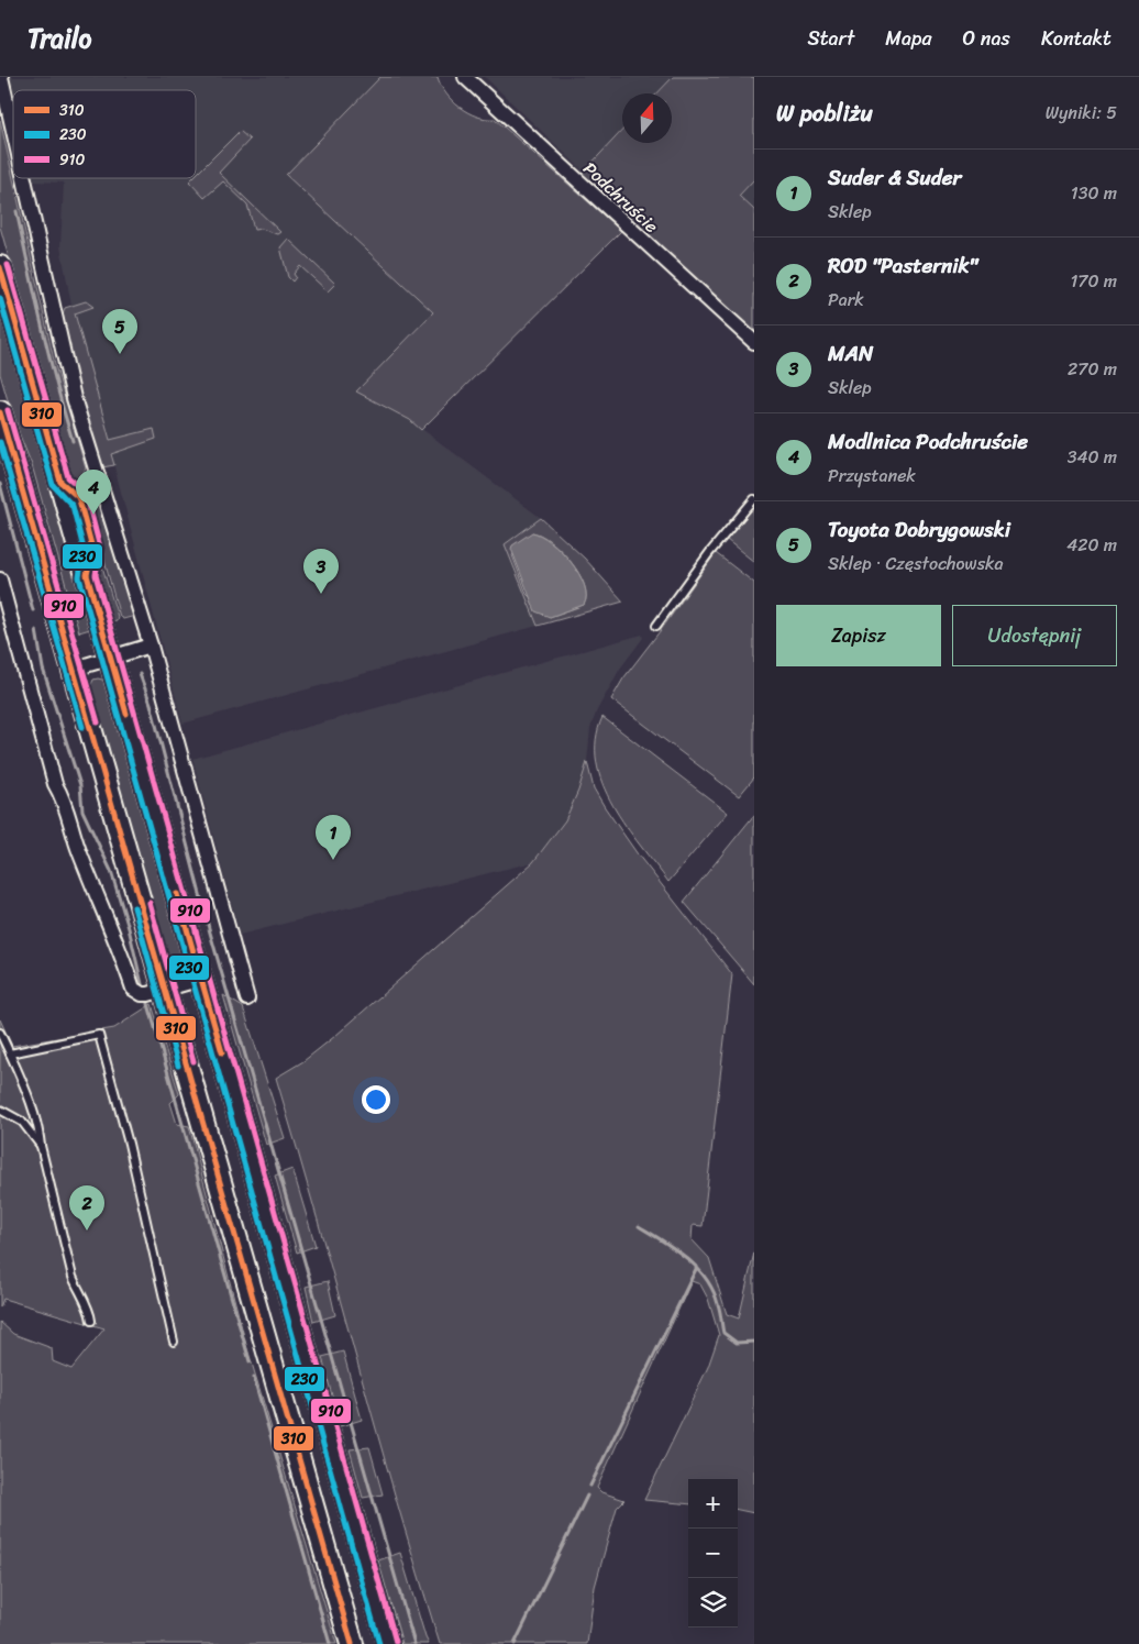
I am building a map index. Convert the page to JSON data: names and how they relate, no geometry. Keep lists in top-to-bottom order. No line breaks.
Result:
{"streets":{"street":["Podchruście"]},"lines":["transit line 910","transit line 310","transit line 230"],"legend":["310","230","910"],"north":"top","page":{"header":"Trailo","nav":["Start","Mapa","O nas","Kontakt"],"heading":["W pobliżu","Wyniki: 5"],"list":[{"mark":"1","name":"Suder & Suder","note":"Sklep","value":"130 m"},{"mark":"2","name":"ROD \"Pasternik\"","note":"Park","value":"170 m"},{"mark":"3","name":"MAN","note":"Sklep","value":"270 m"},{"mark":"4","name":"Modlnica Podchruście","note":"Przystanek","value":"340 m"},{"mark":"5","name":"Toyota Dobrygowski","note":"Sklep · Częstochowska","value":"420 m"}],"pins":["5","4","3","1","2"],"buttons":["Zapisz","Udostępnij"],"map_buttons":["+","−"]}}
